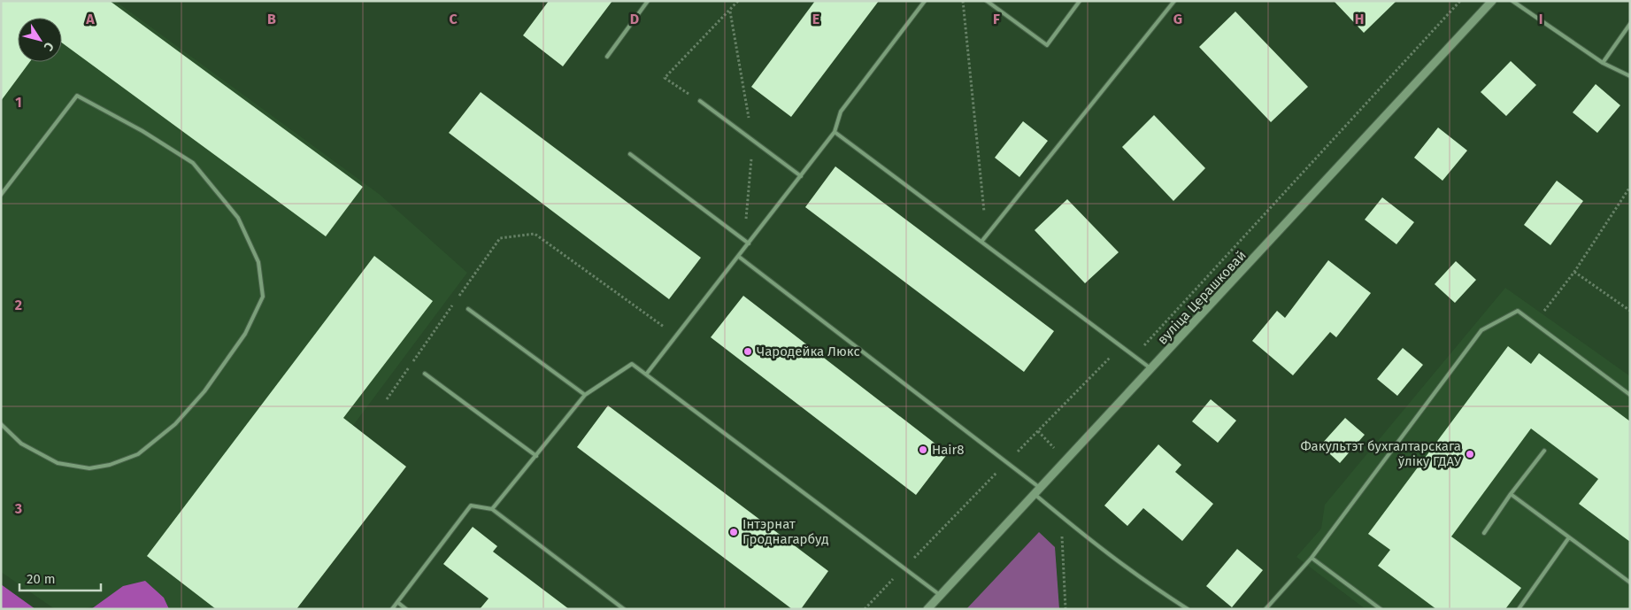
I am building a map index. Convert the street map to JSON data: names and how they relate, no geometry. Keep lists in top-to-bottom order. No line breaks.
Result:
{"streets":{"street":["вуліца Церашковай"]},"places":["Чародейка Люкс","Hair8","Факультэт бухгалтарскага ўліку ГДАУ","Інтэрнат Гроднагарбуд"],"scale_bar":"20 m","north":"bottom right","grid":{"columns":["A","B","C","D","E","F","G","H","I"],"rows":["1","2","3"]}}
